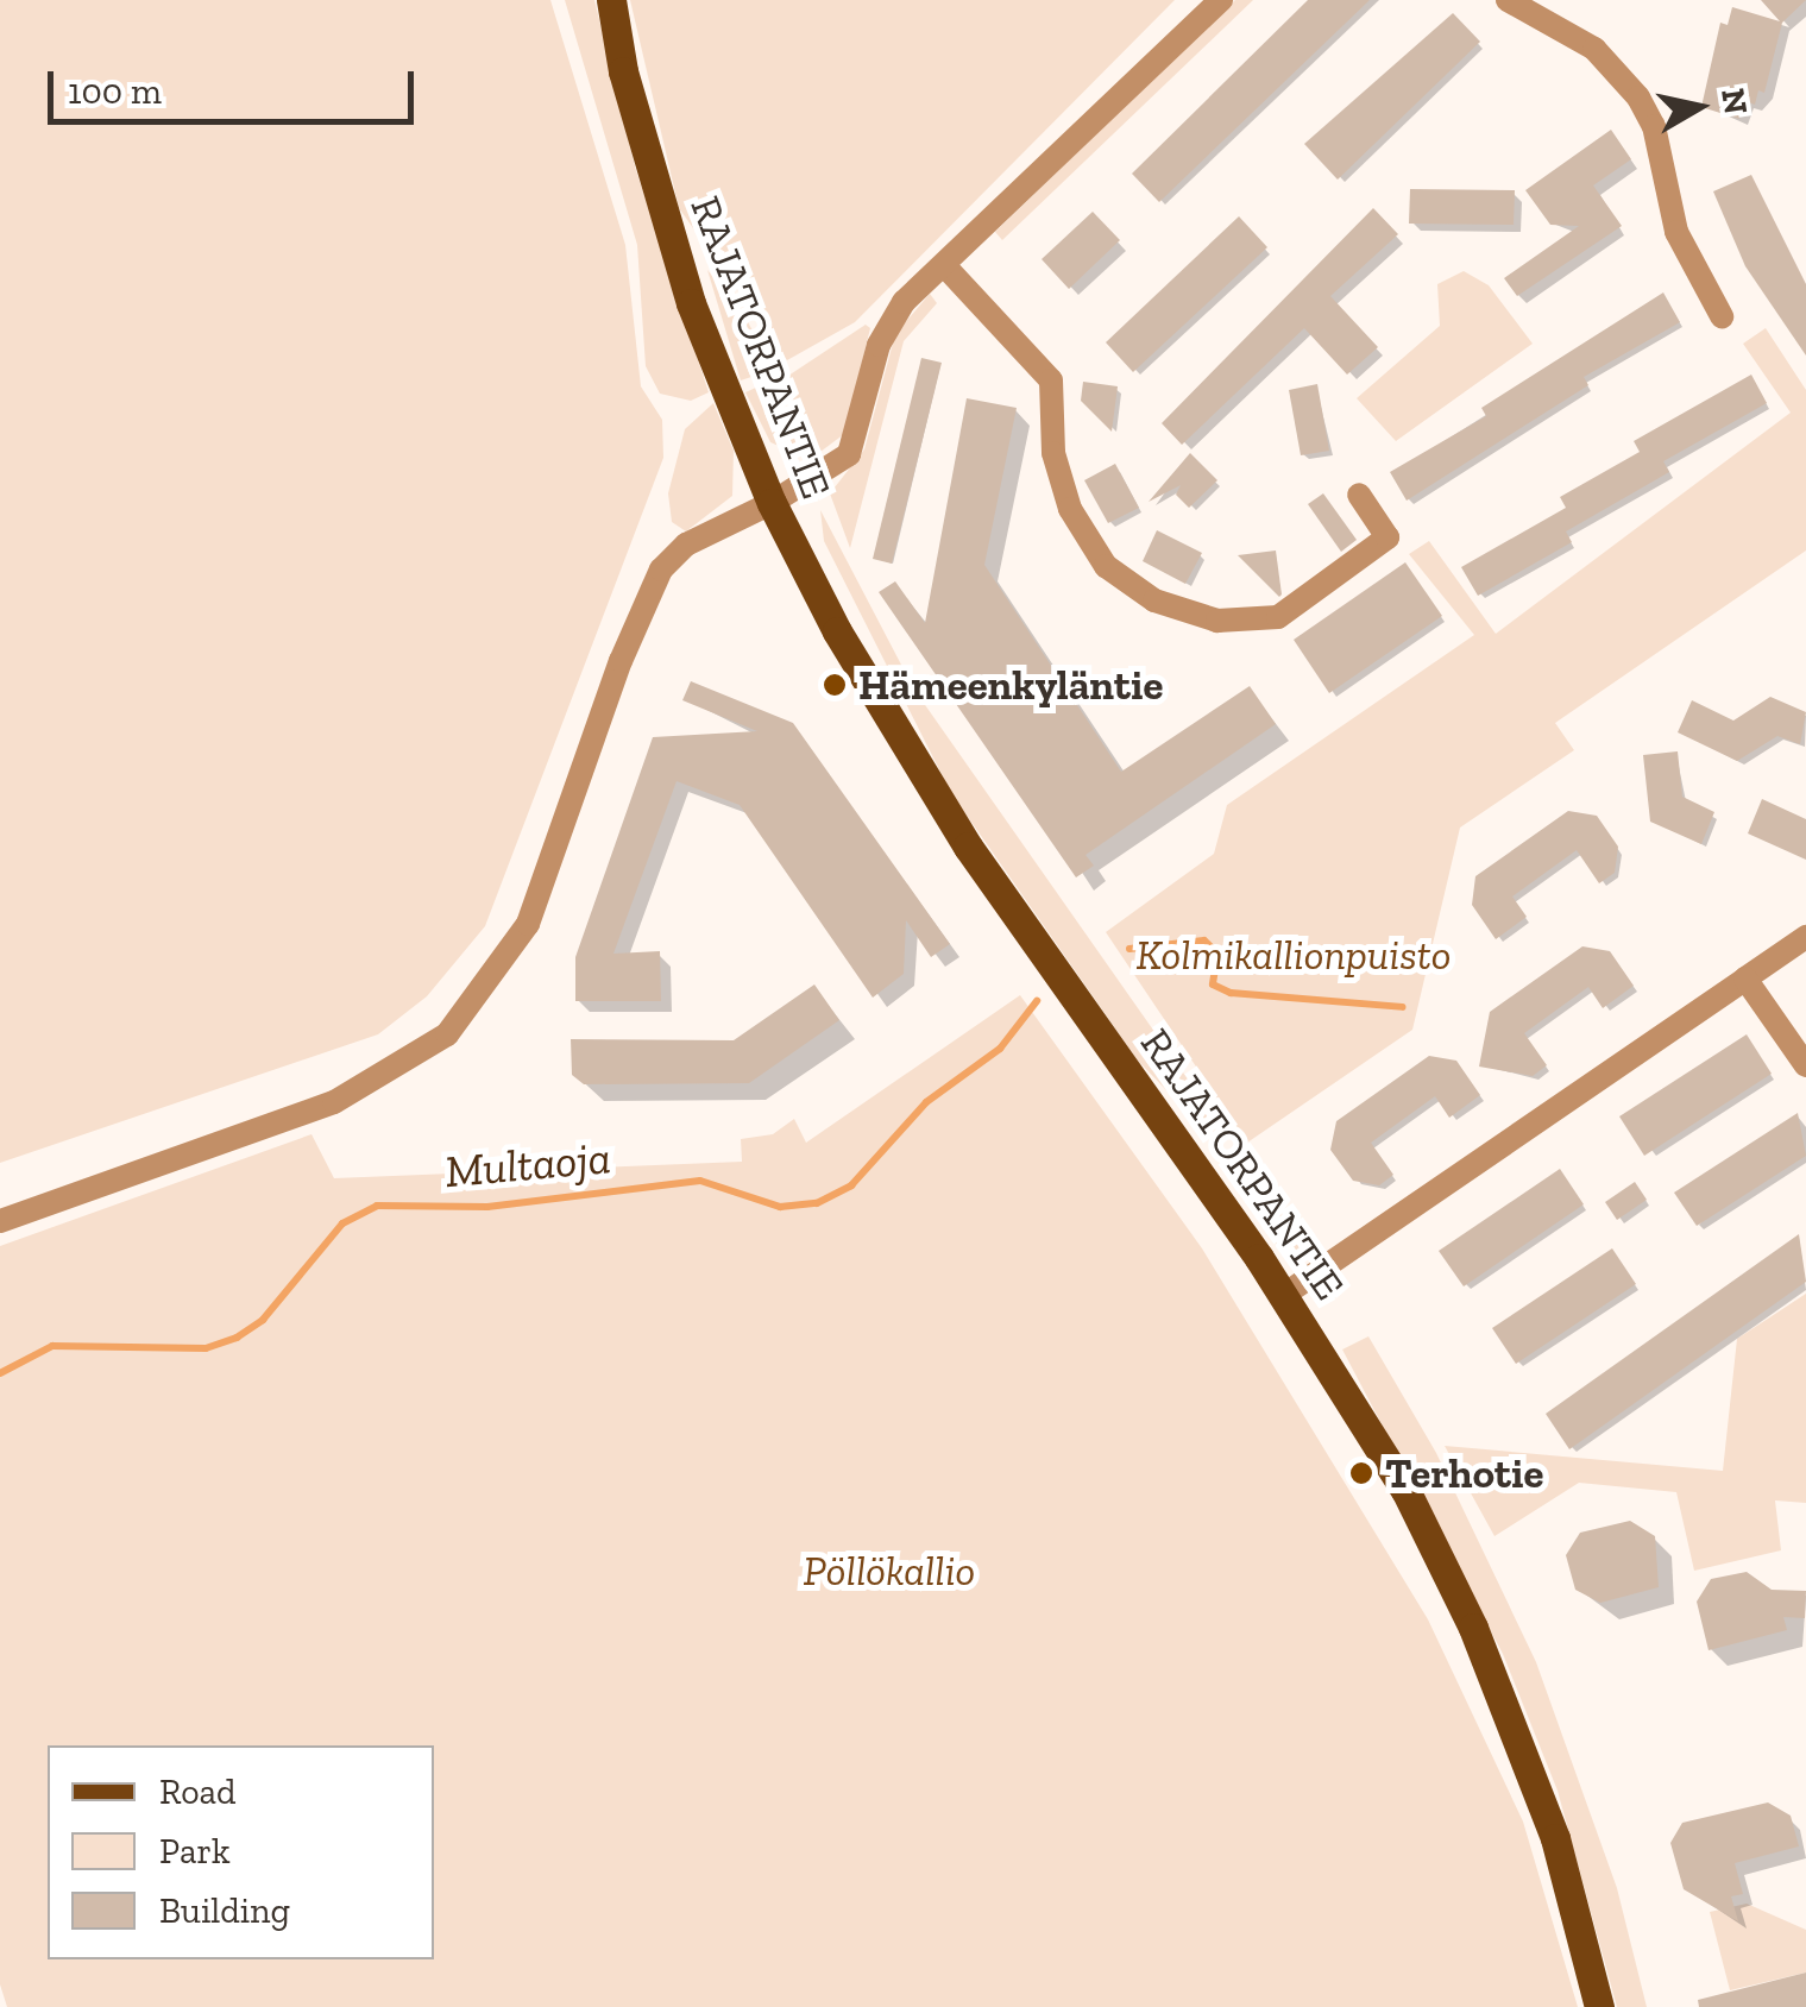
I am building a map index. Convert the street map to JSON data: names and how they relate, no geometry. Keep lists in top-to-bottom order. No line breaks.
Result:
{"streets":{"main road":["RAJATORPANTIE"]},"water":["Multaoja"],"parks":["Kolmikallionpuisto","Pöllökallio"],"places":["Hämeenkyläntie","Terhotie"],"legend":["Road","Park","Building"],"scale_bar":"100 m","north":"right"}
